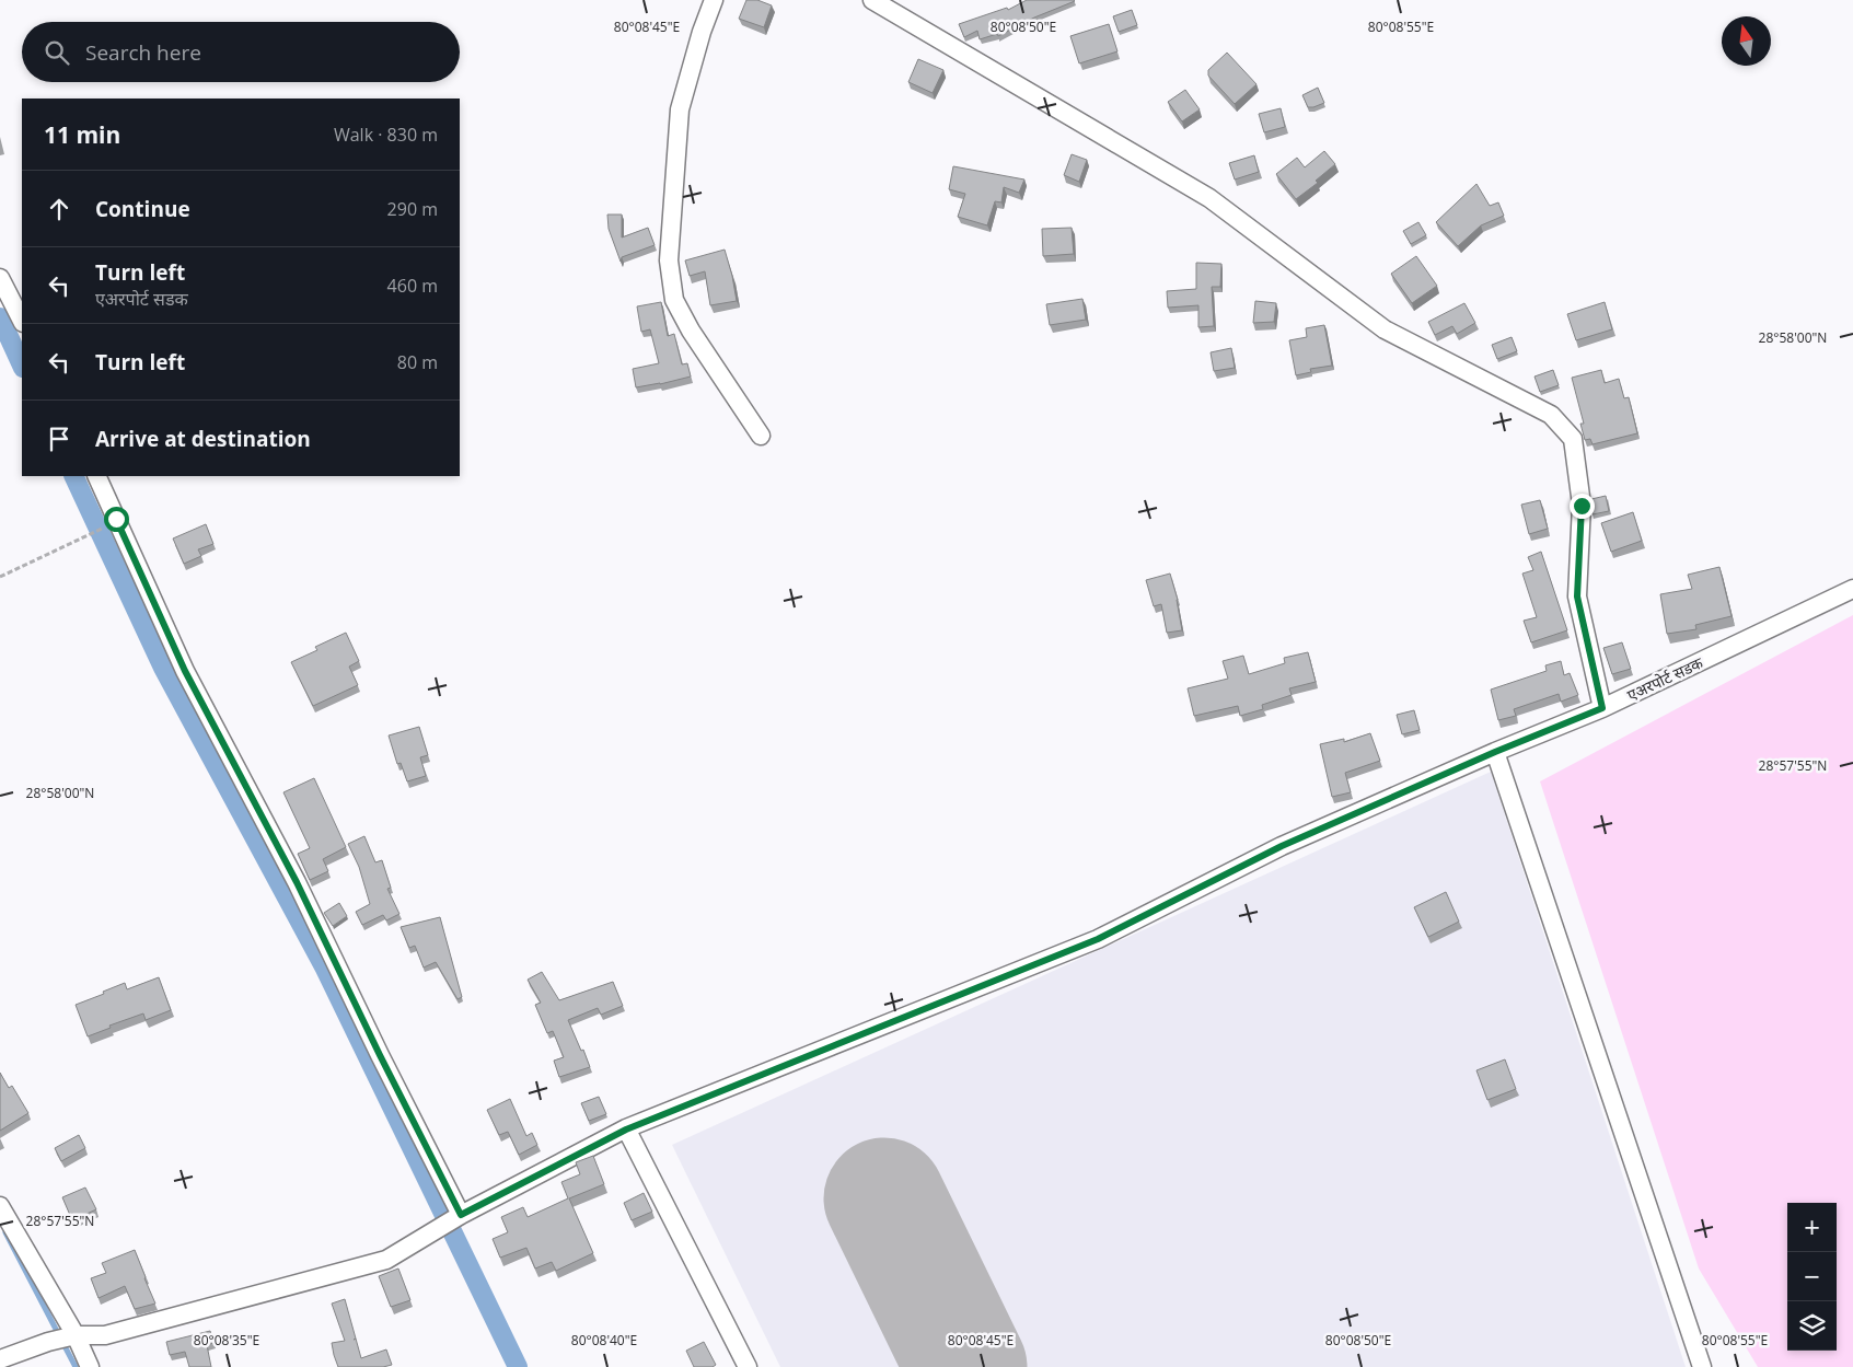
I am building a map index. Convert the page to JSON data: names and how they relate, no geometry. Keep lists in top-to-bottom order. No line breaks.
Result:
{"streets":{"street":["एअरपोर्ट सडक"]},"north":"top","page":{"search":"Search here","heading":["11 min","Walk · 830 m"],"list":[["Continue","290 m"],["Turn left","एअरपोर्ट सडक","460 m"],["Turn left","80 m"],"Arrive at destination"],"map_buttons":["+","−"]},"coordinates":["80°08'45\"E","80°08'50\"E","80°08'55\"E","28°58'00\"N","28°57'55\"N","80°08'35\"E","80°08'40\"E"]}
